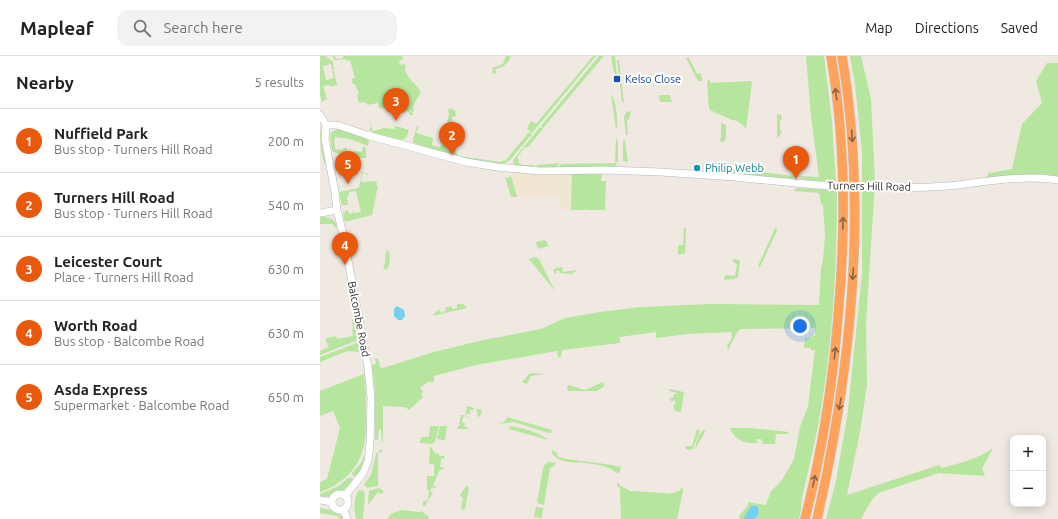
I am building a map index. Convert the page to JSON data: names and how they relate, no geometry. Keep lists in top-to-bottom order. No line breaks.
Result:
{"streets":{"street":["Turners Hill Road","Balcombe Road"]},"crossings":[["Turners Hill Road","Balcombe Road"]],"places":{"transit":["Kelso Close"],"other":["Philip Webb"]},"page":{"header":"Mapleaf","search":"Search here","nav":["Map","Directions","Saved"],"heading":["Nearby","5 results"],"pins":["3","2","1","5","4"],"list":[{"mark":"1","name":"Nuffield Park","note":"Bus stop · Turners Hill Road","value":"200 m"},{"mark":"2","name":"Turners Hill Road","note":"Bus stop · Turners Hill Road","value":"540 m"},{"mark":"3","name":"Leicester Court","note":"Place · Turners Hill Road","value":"630 m"},{"mark":"4","name":"Worth Road","note":"Bus stop · Balcombe Road","value":"630 m"},{"mark":"5","name":"Asda Express","note":"Supermarket · Balcombe Road","value":"650 m"}],"map_buttons":["+","−"]}}
